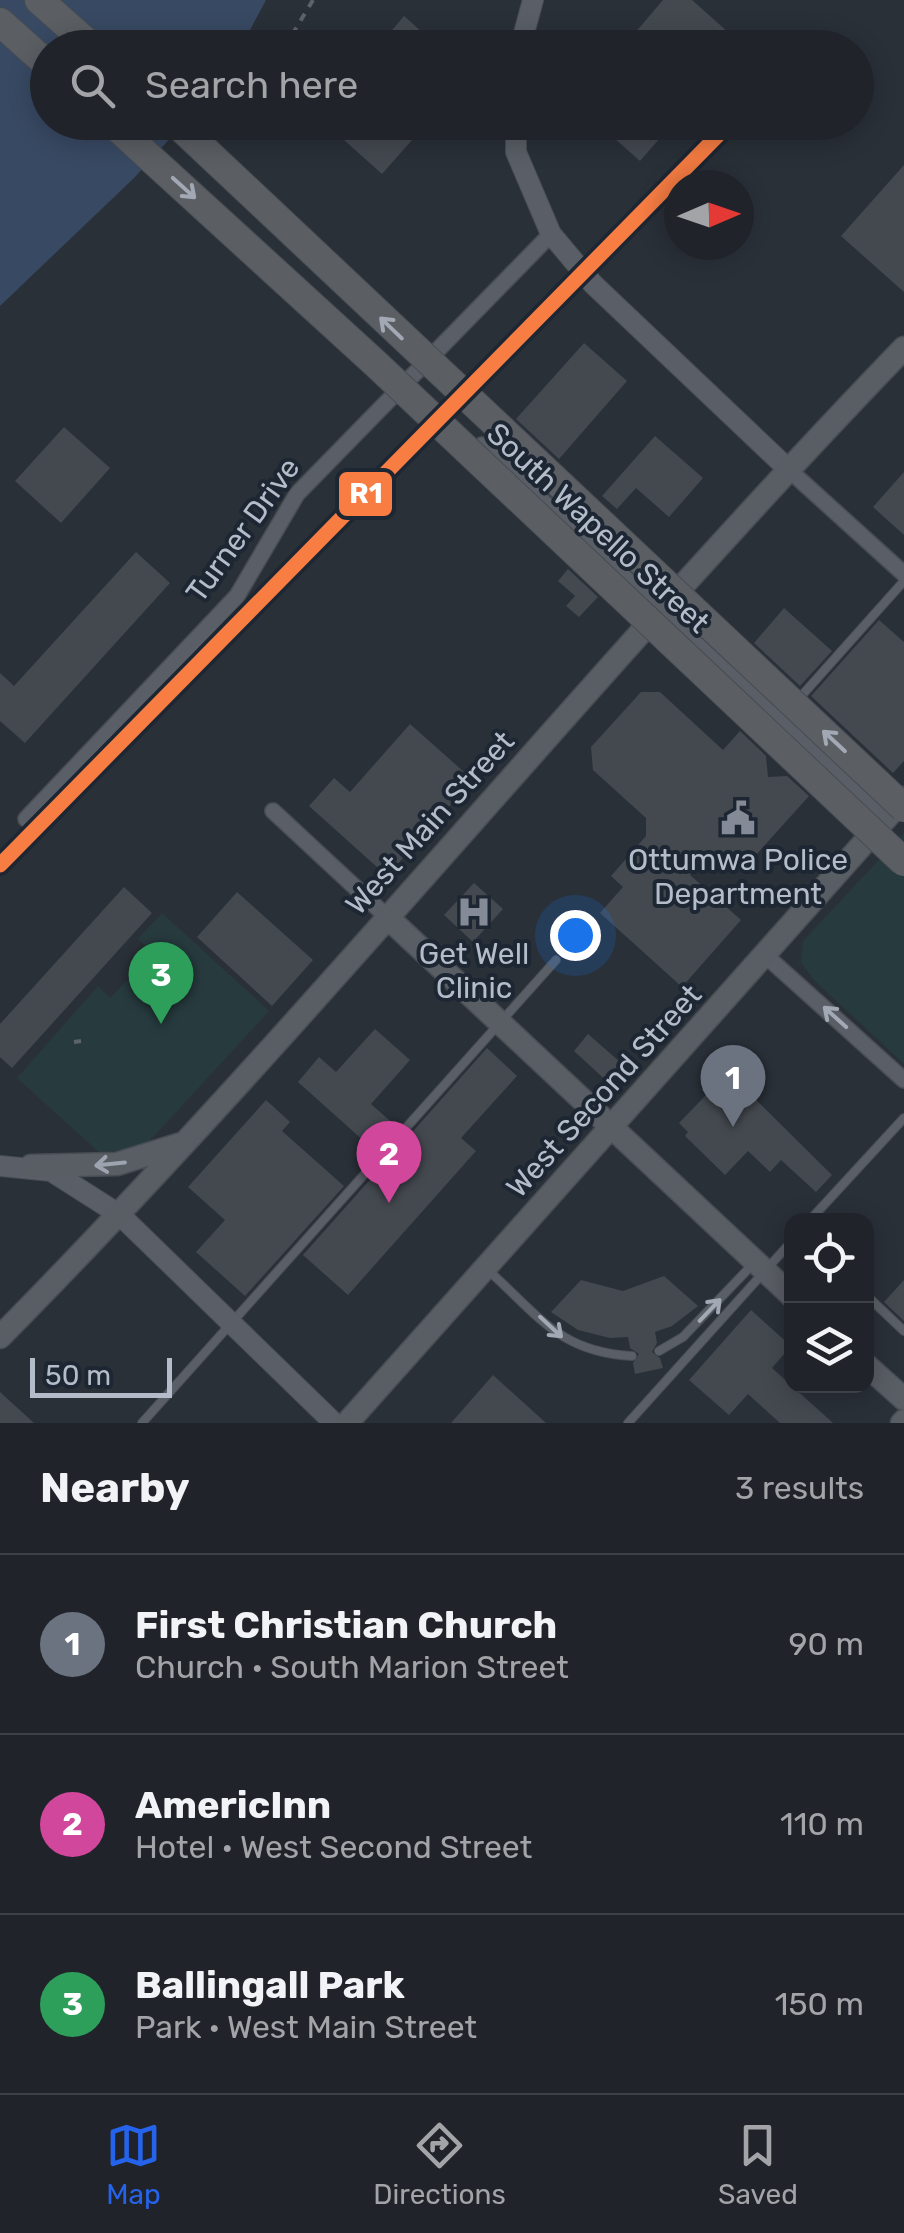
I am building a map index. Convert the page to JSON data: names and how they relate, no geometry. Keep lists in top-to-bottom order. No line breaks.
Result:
{"streets":{"highway":["South Wapello Street"],"main road":["West Main Street","West Second Street"],"street":["Turner Drive"]},"crossings":[["South Wapello Street","West Main Street"],["South Wapello Street","West Second Street"]],"places":{"public building":["Ottumwa Police Department"],"hospital":["Get Well Clinic"]},"lines":["transit line R1"],"scale_bar":"50 m","north":"right","page":{"search":"Search here","pins":["3","1","2"],"scale":"50 m","heading":["Nearby","3 results"],"list":[{"mark":"1","name":"First Christian Church","note":"Church · South Marion Street","value":"90 m"},{"mark":"2","name":"AmericInn","note":"Hotel · West Second Street","value":"110 m"},{"mark":"3","name":"Ballingall Park","note":"Park · West Main Street","value":"150 m"}],"nav":["Map","Directions","Saved"]}}
